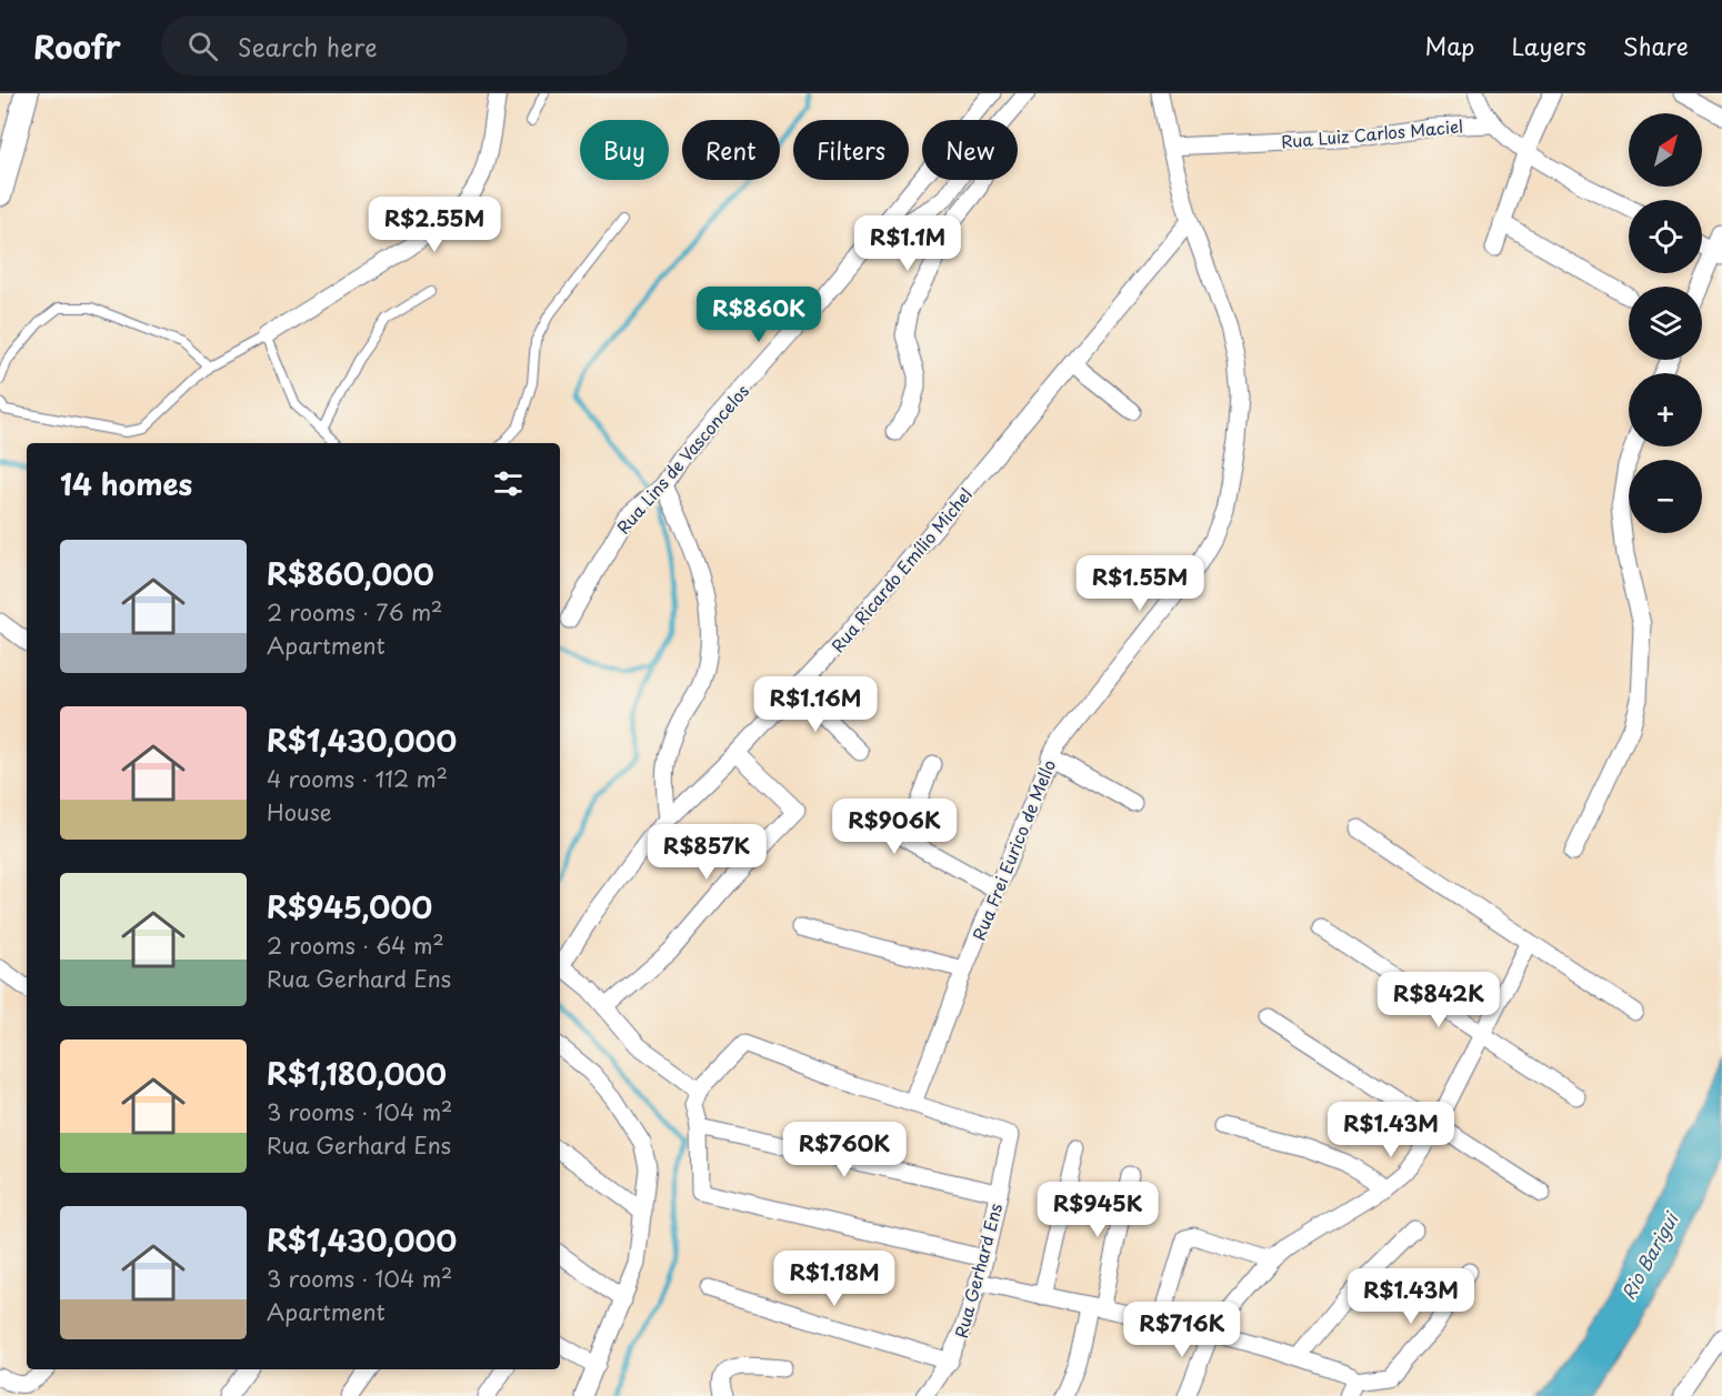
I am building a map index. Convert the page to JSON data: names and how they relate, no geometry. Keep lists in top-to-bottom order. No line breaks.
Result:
{"streets":{"street":["Rua Luiz Carlos Maciel","Rua Lins de Vasconcelos","Rua Ricardo Emílio Michel","Rua Frei Eurico de Mello","Rua Gerhard Ens"]},"crossings":[["Rua Luiz Carlos Maciel","Rua Frei Eurico de Mello"],["Rua Ricardo Emílio Michel","Rua Frei Eurico de Mello"],["Rua Frei Eurico de Mello","Rua Gerhard Ens"]],"water":["Rio Barigui"],"north":"top right","page":{"header":"Roofr","search":"Search here","nav":["Map","Layers","Share"],"map_buttons":["+","−"],"chip":["Buy","Rent","Filters","New"],"price":["R$2.55M","R$1.1M","R$860K","R$1.55M","R$1.16M","R$906K","R$857K","R$842K","R$1.43M","R$760K","R$945K","R$1.18M","R$1.43M","R$716K"],"heading":"14 homes","list":[{"name":"R$860,000","note":"2 rooms · 76 m² · Apartment"},{"name":"R$1,430,000","note":"4 rooms · 112 m² · House"},{"name":"R$945,000","note":"2 rooms · 64 m² · Rua Gerhard Ens"},{"name":"R$1,180,000","note":"3 rooms · 104 m² · Rua Gerhard Ens"},{"name":"R$1,430,000","note":"3 rooms · 104 m² · Apartment"}]}}
